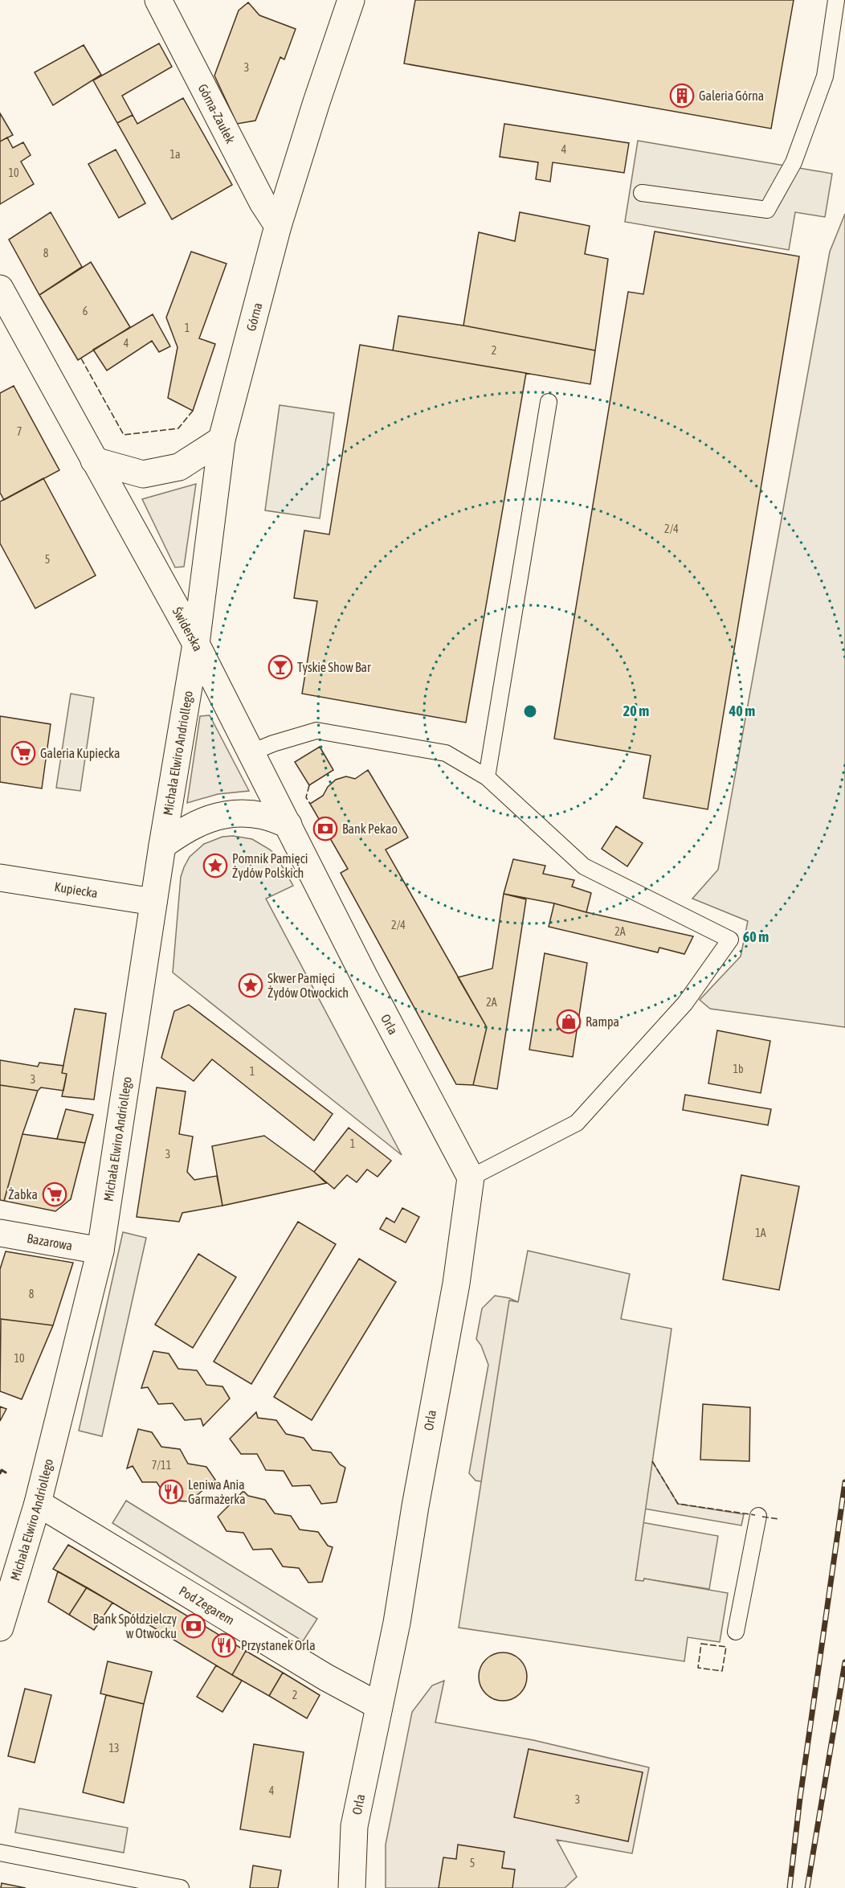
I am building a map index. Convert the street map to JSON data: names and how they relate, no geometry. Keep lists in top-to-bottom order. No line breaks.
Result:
{"streets":{"street":["Górna-Zaułek","Górna","Świderska","Michała Elwiro Andriollego","Kupiecka","Orla","Bazarowa","Pod Zegarem"]},"crossings":[["Górna-Zaułek","Górna"],["Górna","Świderska"],["Górna","Michała Elwiro Andriollego"],["Świderska","Michała Elwiro Andriollego"],["Świderska","Orla"],["Michała Elwiro Andriollego","Kupiecka"],["Michała Elwiro Andriollego","Bazarowa"],["Michała Elwiro Andriollego","Pod Zegarem"],["Orla","Pod Zegarem"]],"places":{"building":["Galeria Górna"],"bar":["Tyskie Show Bar"],"supermarket":["Galeria Kupiecka","Żabka"],"bank":["Bank Pekao","Bank Spółdzielczy w Otwocku"],"place":["Pomnik Pamięci Żydów Polskich","Skwer Pamięci Żydów Otwockich"],"shop":["Rampa"],"restaurant":["Leniwa Ania Garmażerka","Przystanek Orla"]},"house_numbers":["3","4","1a","10","8","6","1","4","2","7","2/4","5","2/4","2A","2A","1b","1","3","1","3","1A","8","10","7/11","2","13","4","3","5"],"rings":["20 m","40 m","60 m"]}
